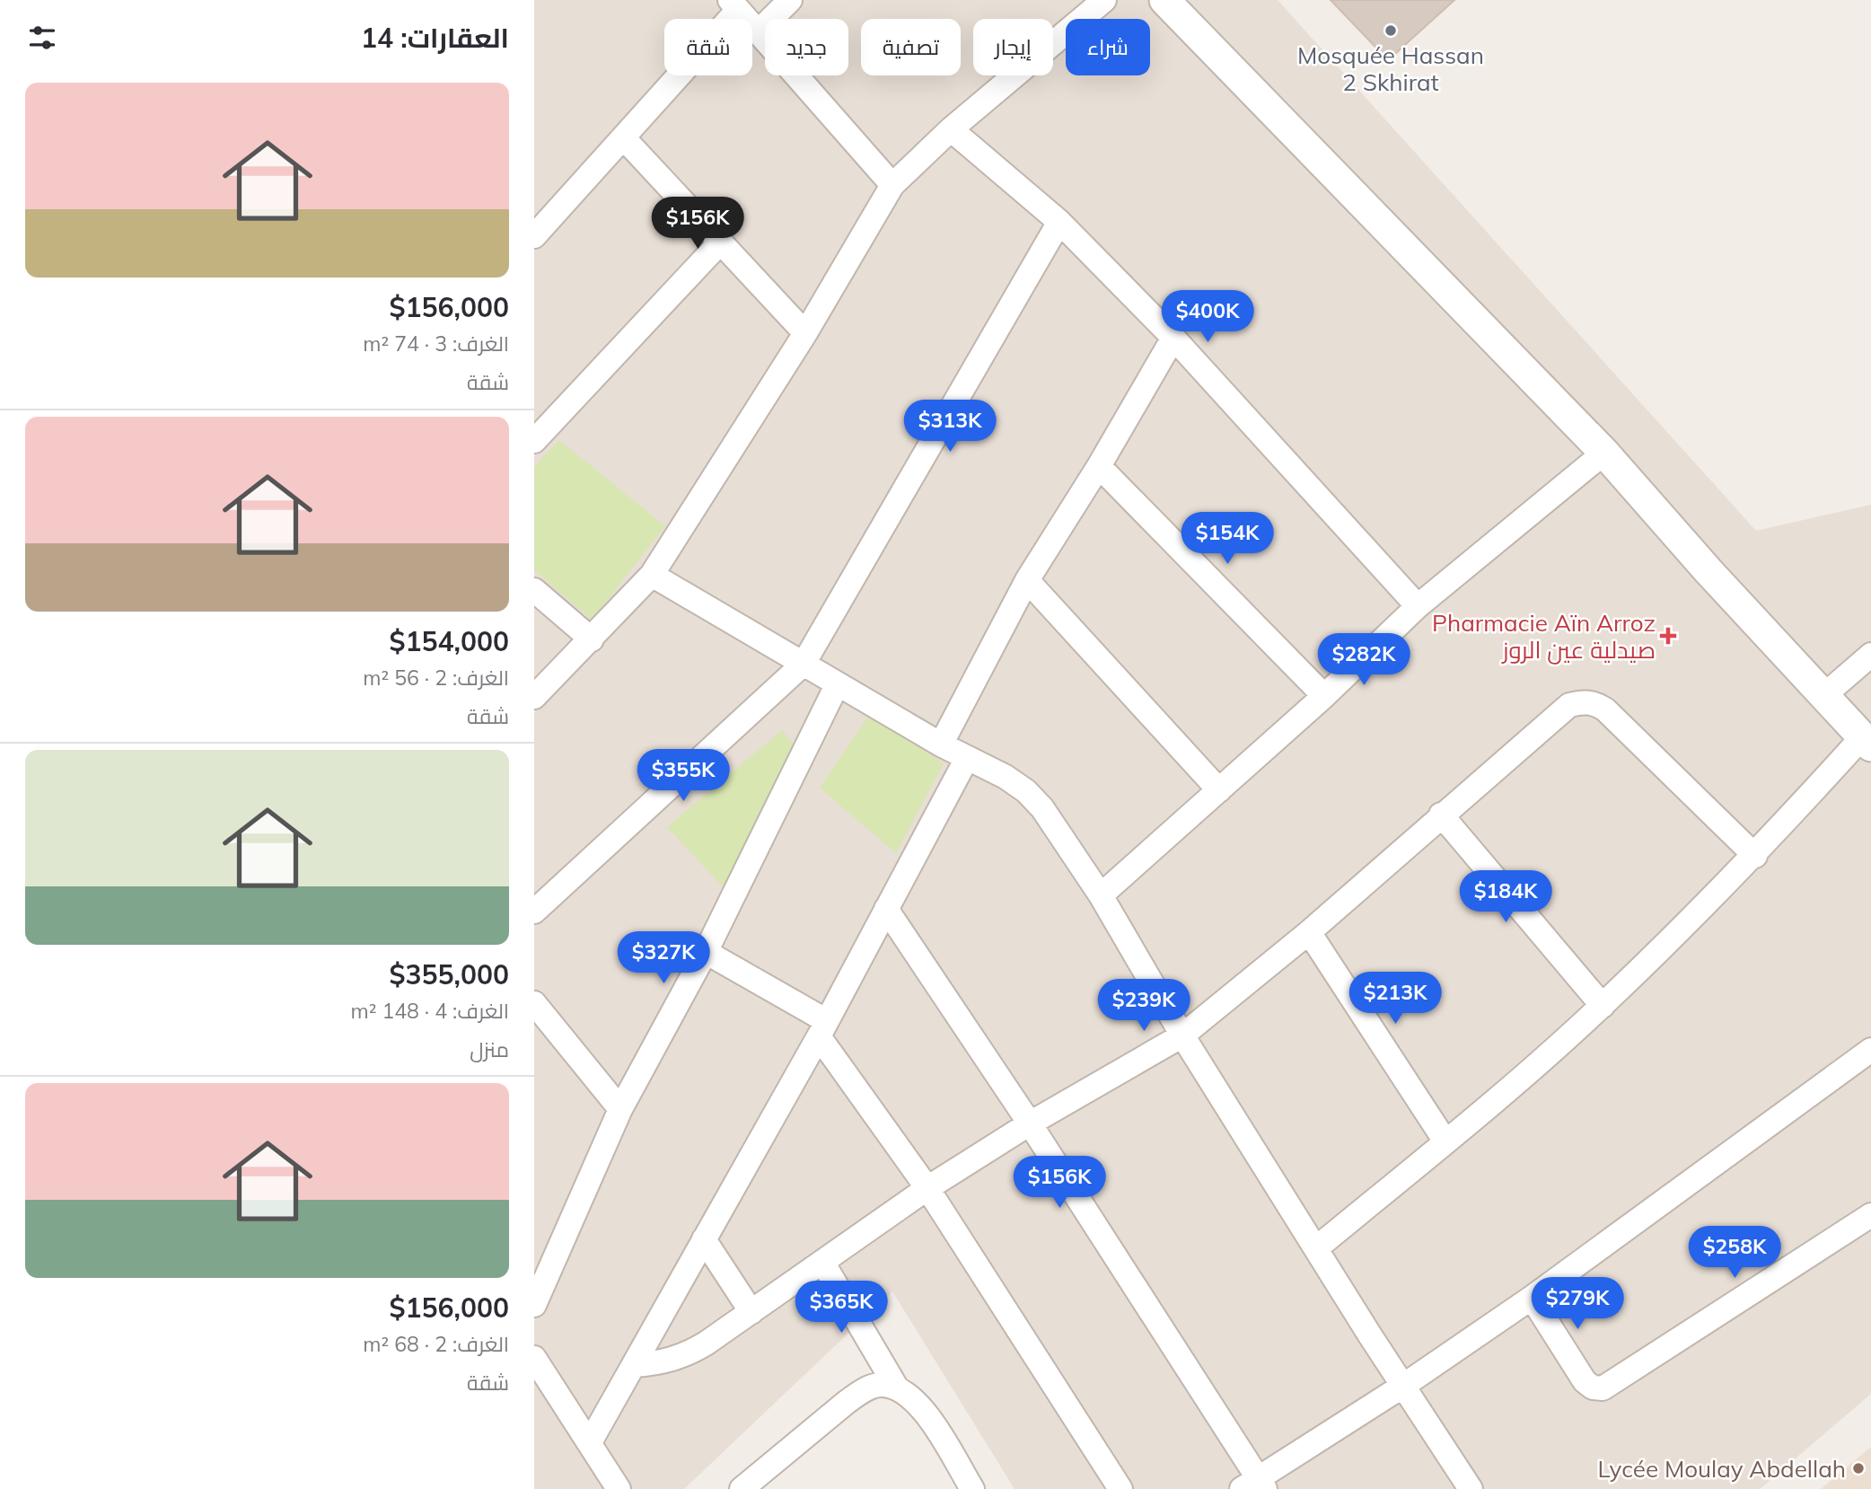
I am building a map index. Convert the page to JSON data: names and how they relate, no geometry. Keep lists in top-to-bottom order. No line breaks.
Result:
{"places":{"other":["Mosquée Hassan 2 Skhirat","Lycée Moulay Abdellah"],"health":["Pharmacie Aïn Arroz صيدلية عين الروز"]},"page":{"heading":"العقارات: 14","chip":["شراء","إيجار","تصفية","جديد","شقة"],"list":[{"name":"$156,000","note":"الغرف: 3 · 74 m² · شقة"},{"name":"$154,000","note":"الغرف: 2 · 56 m² · شقة"},{"name":"$355,000","note":"الغرف: 4 · 148 m² · منزل"},{"name":"$156,000","note":"الغرف: 2 · 68 m² · شقة"}],"price":["$156K","$400K","$313K","$154K","$282K","$355K","$184K","$327K","$213K","$239K","$156K","$258K","$279K","$365K"]}}
